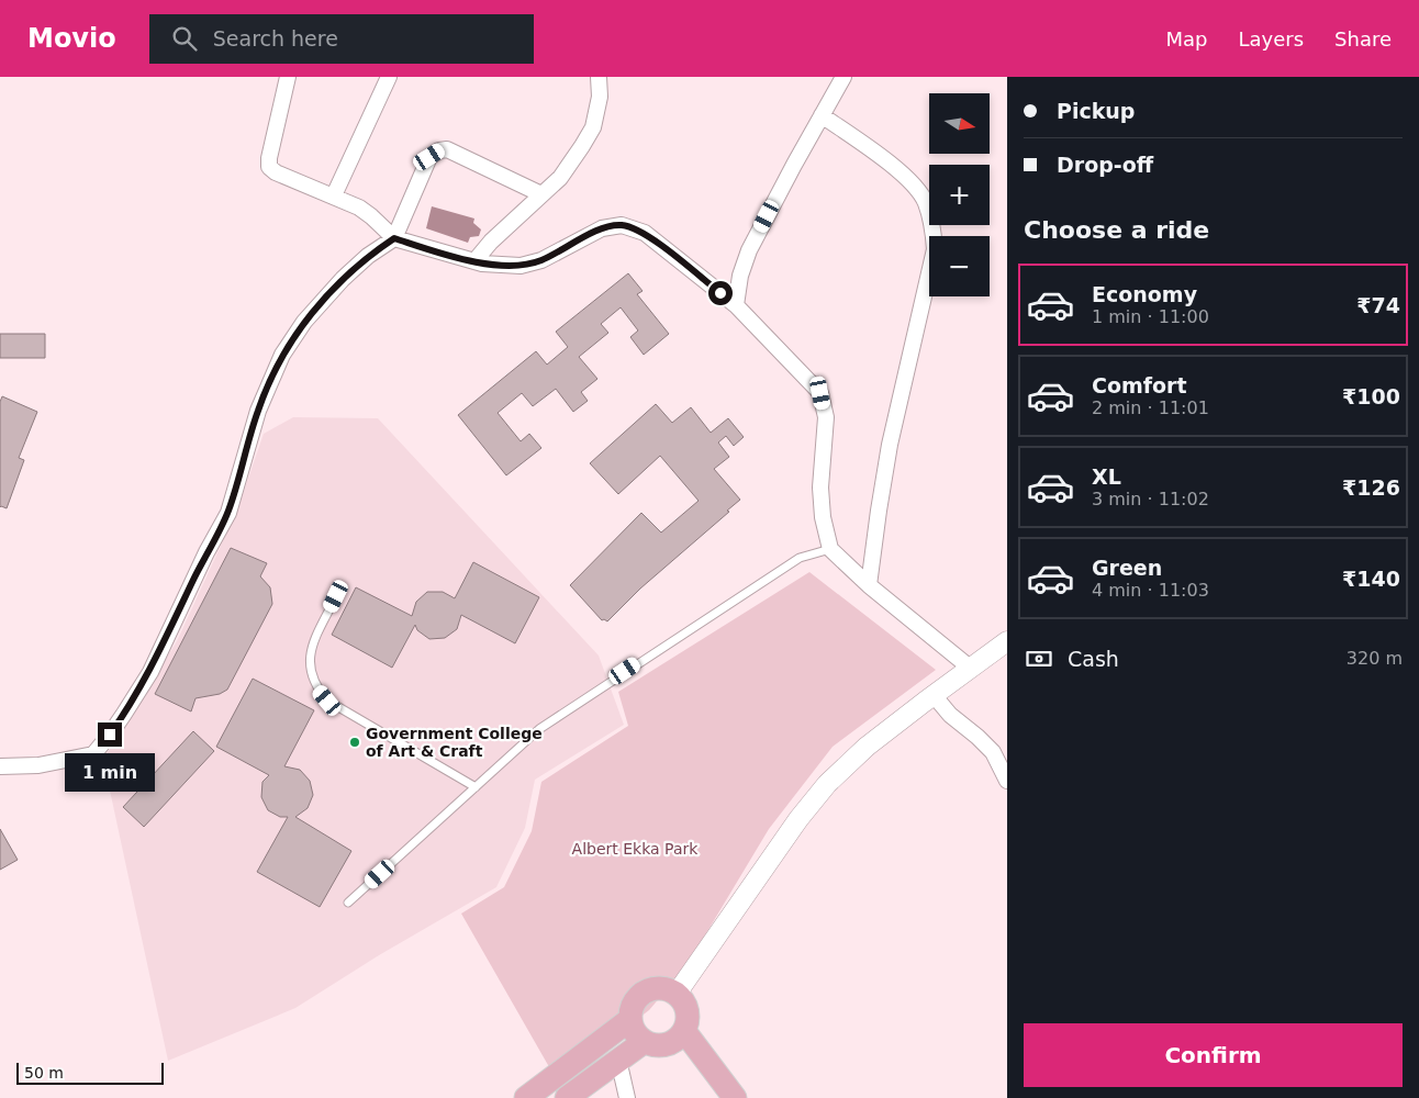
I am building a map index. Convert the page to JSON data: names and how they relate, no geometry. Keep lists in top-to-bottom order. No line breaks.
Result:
{"parks":["Albert Ekka Park"],"places":["Government College of Art & Craft"],"scale_bar":"50 m","north":"right","page":{"header":"Movio","search":"Search here","nav":["Map","Layers","Share"],"banner":["Pickup","Drop-off"],"map_buttons":["+","−"],"heading":"Choose a ride","list":[{"name":"Economy","note":"1 min · 11:00","value":"₹74"},{"name":"Comfort","note":"2 min · 11:01","value":"₹100"},{"name":"XL","note":"3 min · 11:02","value":"₹126"},{"name":"Green","note":"4 min · 11:03","value":"₹140"}],"pay":["Cash","320 m"],"bubble":"1 min","buttons":"Confirm","scale":"50 m"}}
